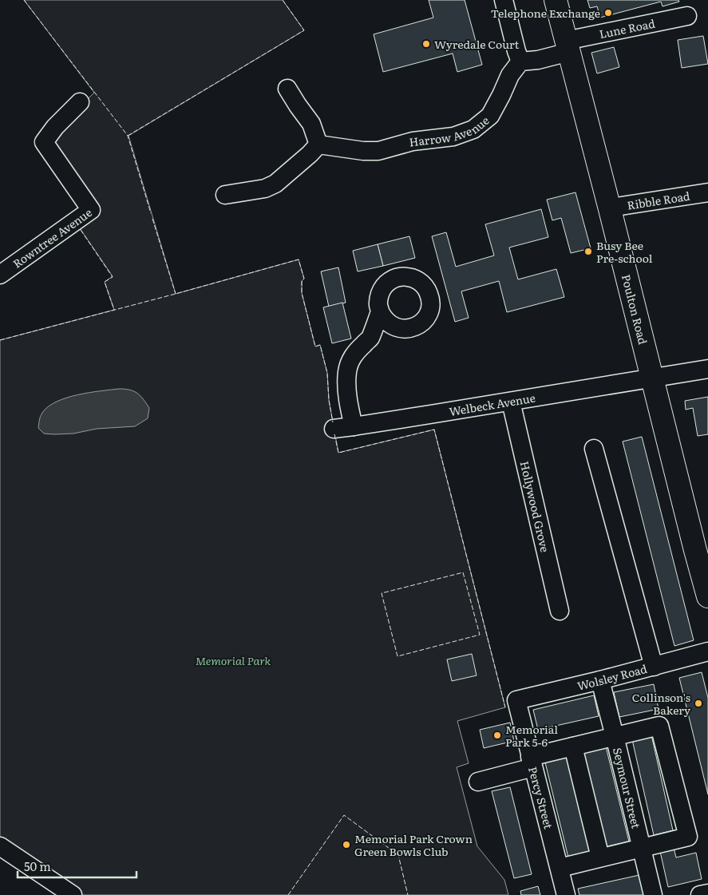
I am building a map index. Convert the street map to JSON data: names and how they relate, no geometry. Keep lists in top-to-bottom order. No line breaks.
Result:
{"streets":{"main road":["Poulton Road"],"street":["Lune Road","Harrow Avenue","Ribble Road","Rowntree Avenue","Welbeck Avenue","Hollywood Grove","Wolsley Road","Seymour Street","Percy Street"]},"crossings":[["Lune Road","Poulton Road"],["Ribble Road","Poulton Road"],["Poulton Road","Welbeck Avenue"],["Welbeck Avenue","Hollywood Grove"],["Wolsley Road","Seymour Street"],["Wolsley Road","Percy Street"]],"parks":["Memorial Park"],"places":["Telephone Exchange","Wyredale Court","Busy Bee Pre-school","Collinson's Bakery","Memorial Park 5-6","Memorial Park Crown Green Bowls Club"],"scale_bar":"50 m"}
